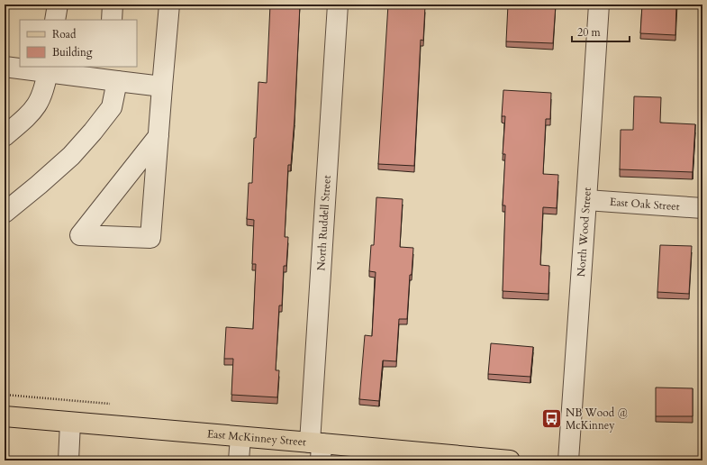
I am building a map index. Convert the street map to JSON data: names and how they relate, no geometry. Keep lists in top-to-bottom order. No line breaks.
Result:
{"streets":{"main road":["East McKinney Street"],"street":["East Oak Street","North Ruddell Street","North Wood Street"]},"crossings":[["East Oak Street","North Wood Street"],["North Ruddell Street","East McKinney Street"]],"places":{"bus stop":["NB Wood @ McKinney"]},"legend":["Road","Building"],"scale_bar":"20 m"}
